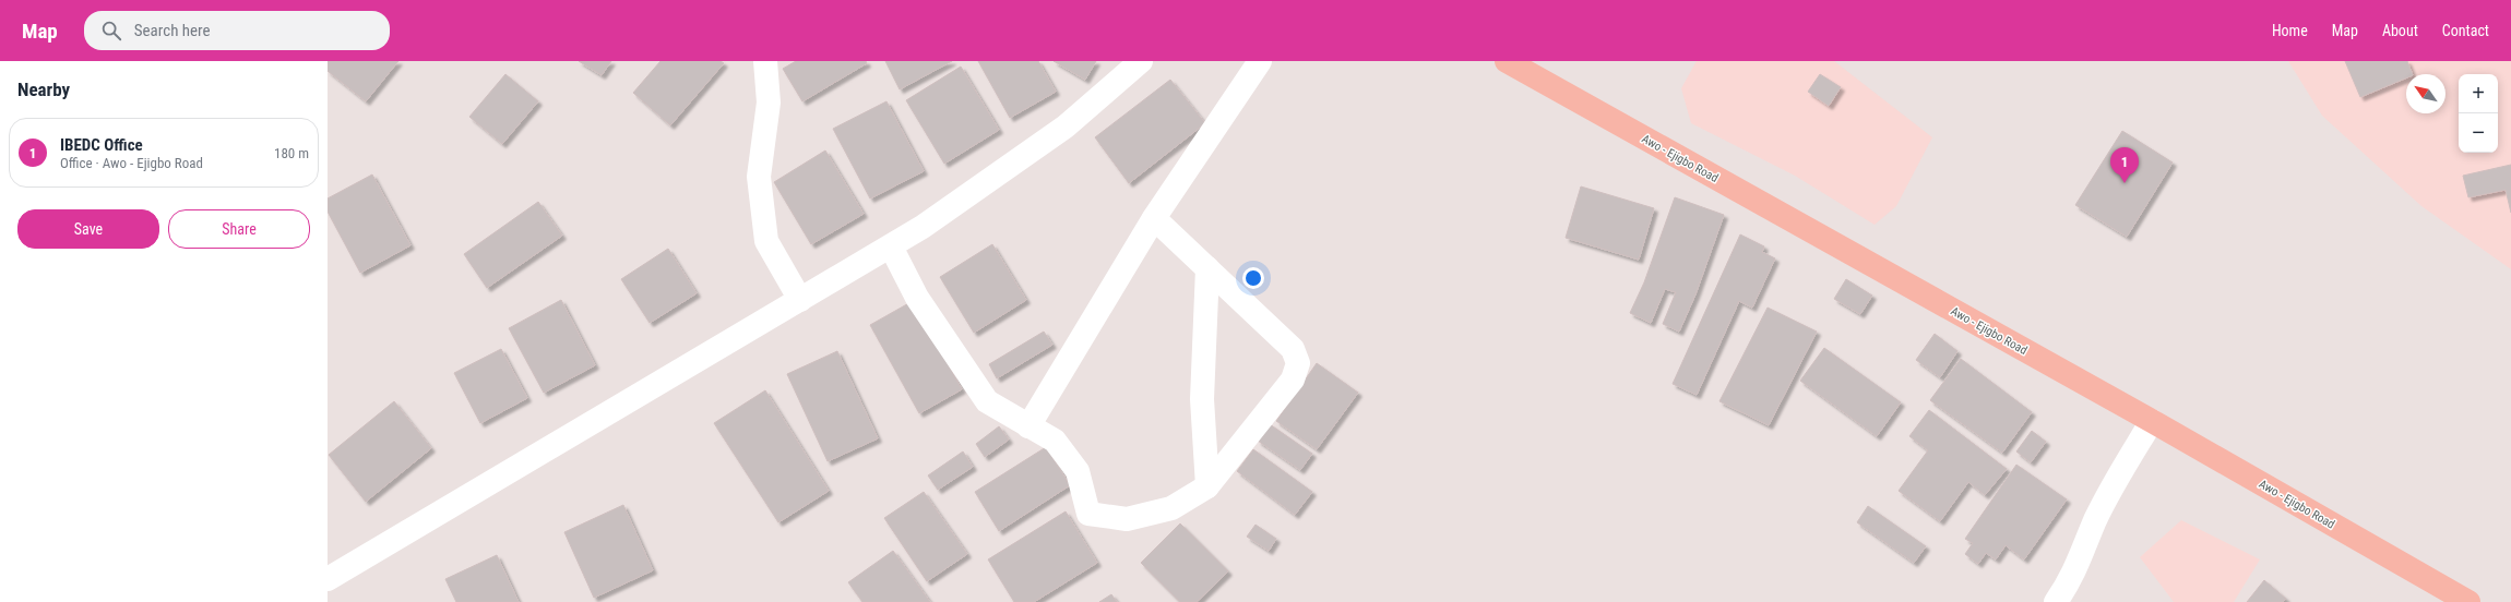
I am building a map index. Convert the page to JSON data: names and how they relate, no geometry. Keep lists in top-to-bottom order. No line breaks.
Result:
{"streets":{"main road":["Awo - Ejigbo Road"]},"north":"top left","page":{"header":"Map","search":"Search here","nav":["Home","Map","About","Contact"],"heading":"Nearby","map_buttons":["+","−"],"list":[{"mark":"1","name":"IBEDC Office","note":"Office · Awo - Ejigbo Road","value":"180 m"}],"pins":"1","buttons":["Save","Share"]}}
